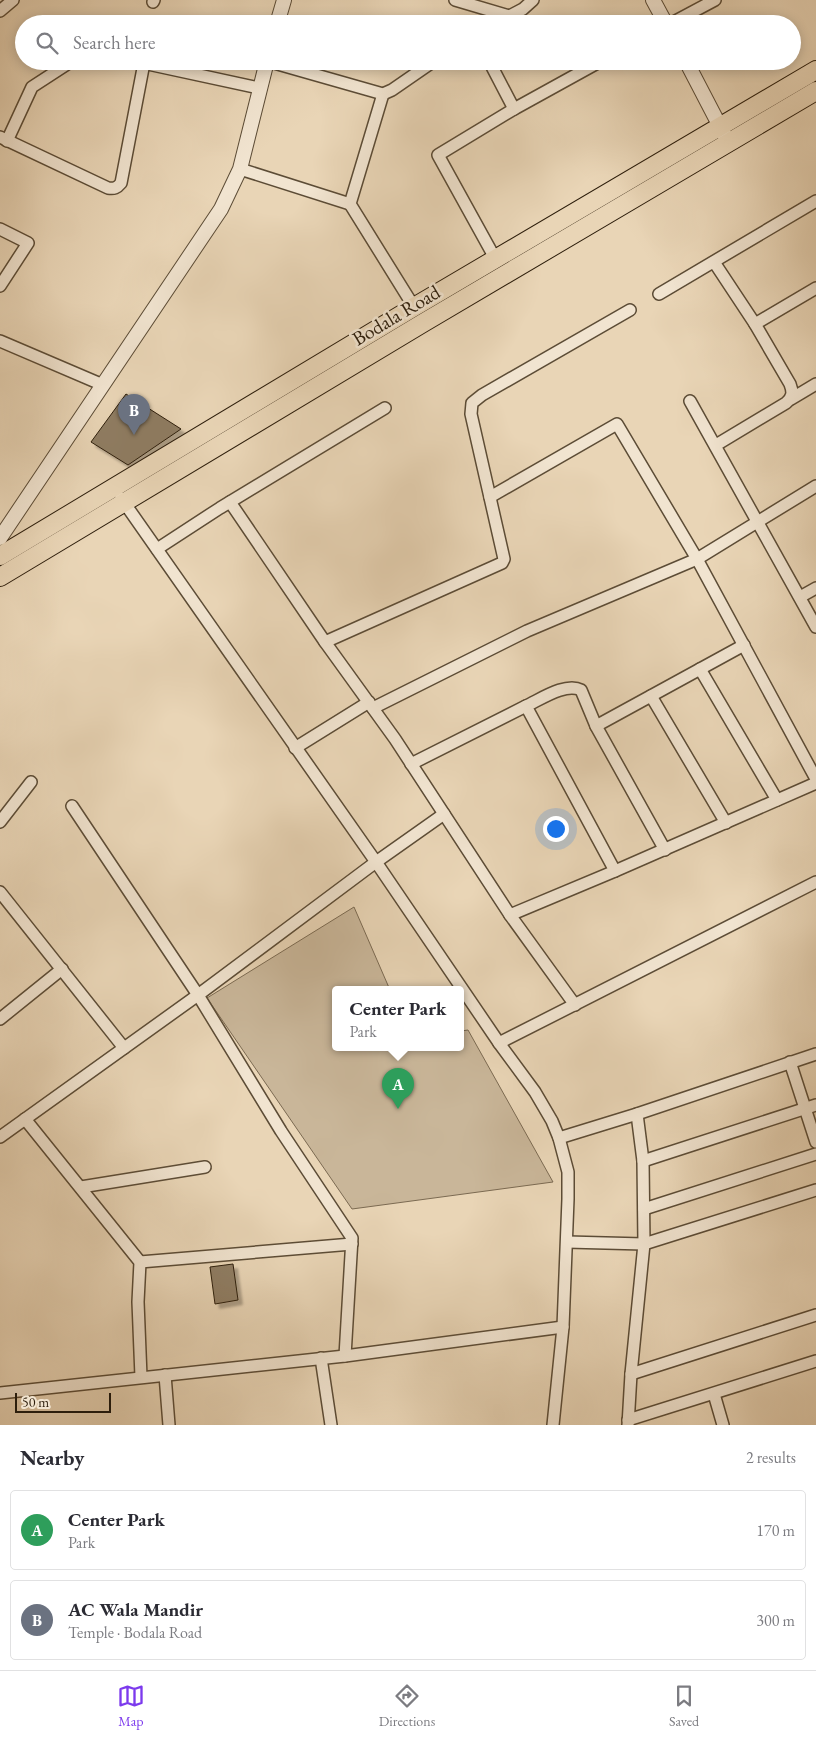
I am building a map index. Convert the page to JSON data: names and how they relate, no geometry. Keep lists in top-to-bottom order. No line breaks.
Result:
{"streets":{"main road":["Bodala Road"]},"scale_bar":"50 m","page":{"search":"Search here","pins":["B","A"],"popup":["Center Park","Park"],"scale":"50 m","heading":["Nearby","2 results"],"list":[{"mark":"A","name":"Center Park","note":"Park","value":"170 m"},{"mark":"B","name":"AC Wala Mandir","note":"Temple · Bodala Road","value":"300 m"}],"nav":["Map","Directions","Saved"]}}
